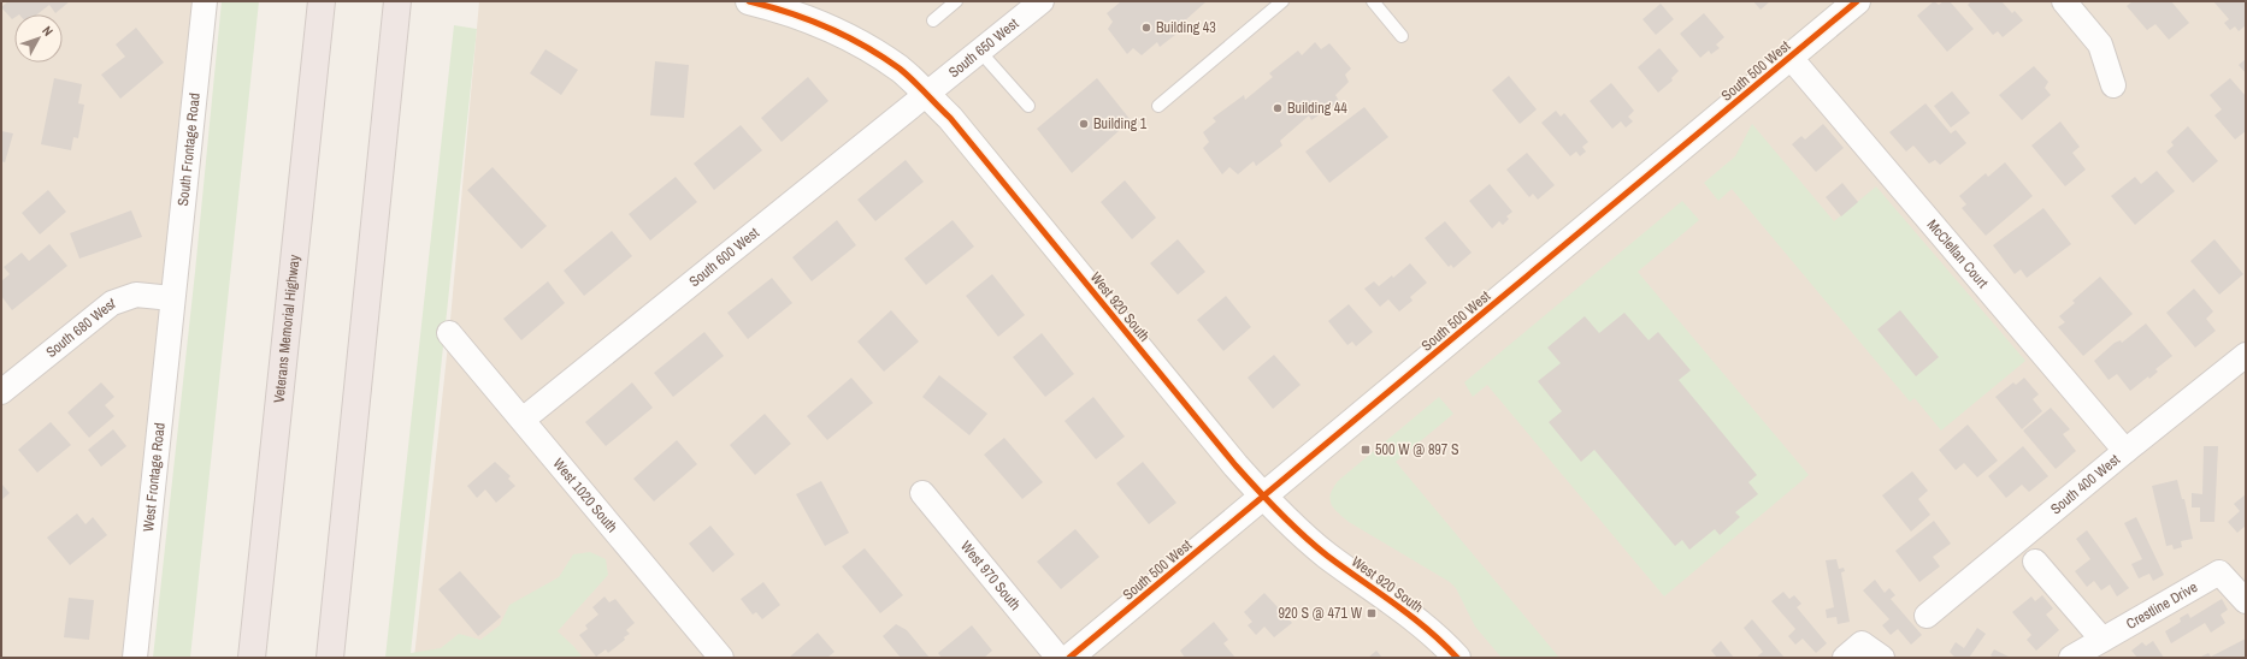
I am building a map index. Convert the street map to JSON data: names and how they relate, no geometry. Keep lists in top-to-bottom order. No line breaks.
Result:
{"streets":{"highway":["Veterans Memorial Highway"],"main road":["South 500 West","West 920 South"],"street":["South 650 West","South Frontage Road","McClellan Court","South 600 West","South 680 West","West Frontage Road","South 400 West","West 1020 South","West 970 South","Crestline Drive"]},"crossings":[["South 650 West","South 600 West"],["South 650 West","West 920 South"],["South 500 West","McClellan Court"],["South 500 West","West 920 South"],["South Frontage Road","South 680 West"],["South Frontage Road","West Frontage Road"],["McClellan Court","South 400 West"],["South 600 West","West 920 South"],["South 600 West","West 1020 South"],["South 680 West","West Frontage Road"]],"places":{"other":["Building 43","Building 44","Building 1"],"transit":["500 W @ 897 S","920 S @ 471 W"]},"north":"top right"}
